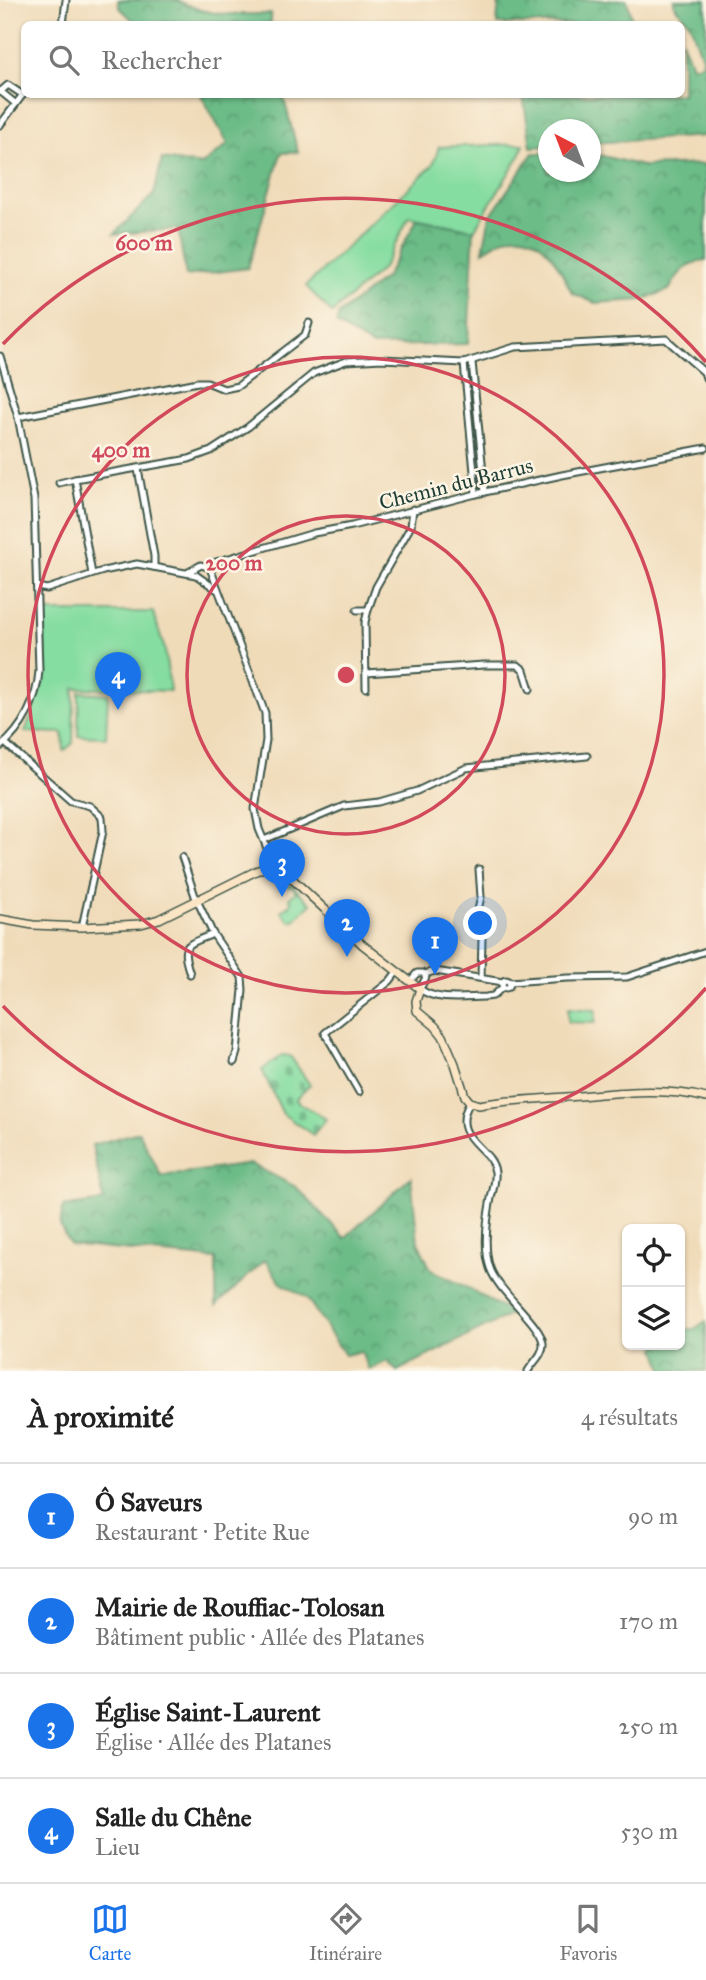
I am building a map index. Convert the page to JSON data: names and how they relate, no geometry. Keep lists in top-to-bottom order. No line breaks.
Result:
{"streets":{"street":["Chemin du Barrus"]},"north":"top left","page":{"search":"Rechercher","pins":["4","3","2","1"],"heading":["À proximité","4 résultats"],"list":[{"mark":"1","name":"Ô Saveurs","note":"Restaurant · Petite Rue","value":"90 m"},{"mark":"2","name":"Mairie de Rouffiac-Tolosan","note":"Bâtiment public · Allée des Platanes","value":"170 m"},{"mark":"3","name":"Église Saint-Laurent","note":"Église · Allée des Platanes","value":"250 m"},{"mark":"4","name":"Salle du Chêne","note":"Lieu","value":"530 m"}],"nav":["Carte","Itinéraire","Favoris"]},"rings":["600 m","400 m","200 m"]}
